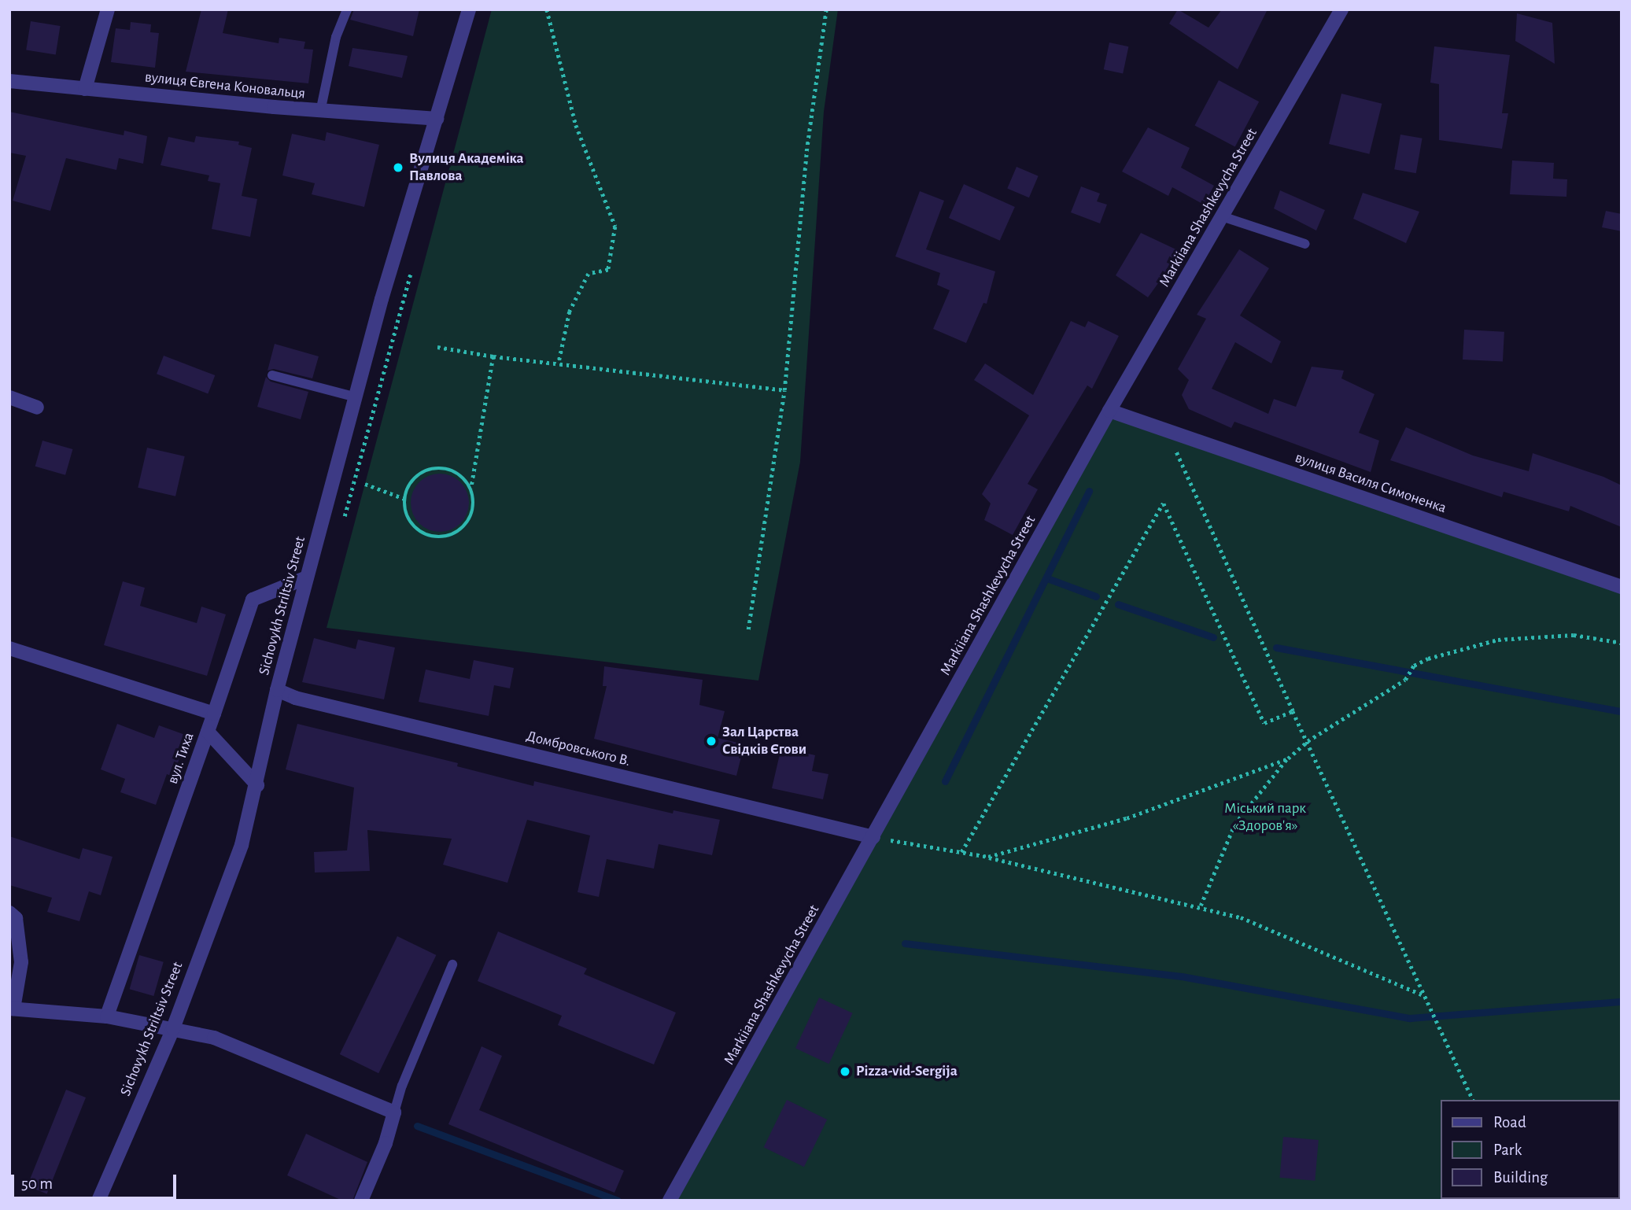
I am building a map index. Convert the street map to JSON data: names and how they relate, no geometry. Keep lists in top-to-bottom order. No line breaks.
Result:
{"streets":{"street":["вулиця Євгена Коновальця","Markiiana Shashkevycha Street","вулиця Василя Симоненка","Sichovykh Striltsiv Street","Домбровського В.","вул. Тиха"]},"crossings":[["вулиця Євгена Коновальця","Sichovykh Striltsiv Street"],["Markiiana Shashkevycha Street","вулиця Василя Симоненка"],["Markiiana Shashkevycha Street","Домбровського В."],["Sichovykh Striltsiv Street","Домбровського В."],["Sichovykh Striltsiv Street","вул. Тиха"]],"parks":["Міський парк «Здоров'я»"],"places":["Вулиця Академіка Павлова","Зал Царства Свідків Єгови","Pizza-vid-Sergija"],"legend":["Road","Park","Building"],"scale_bar":"50 m"}
